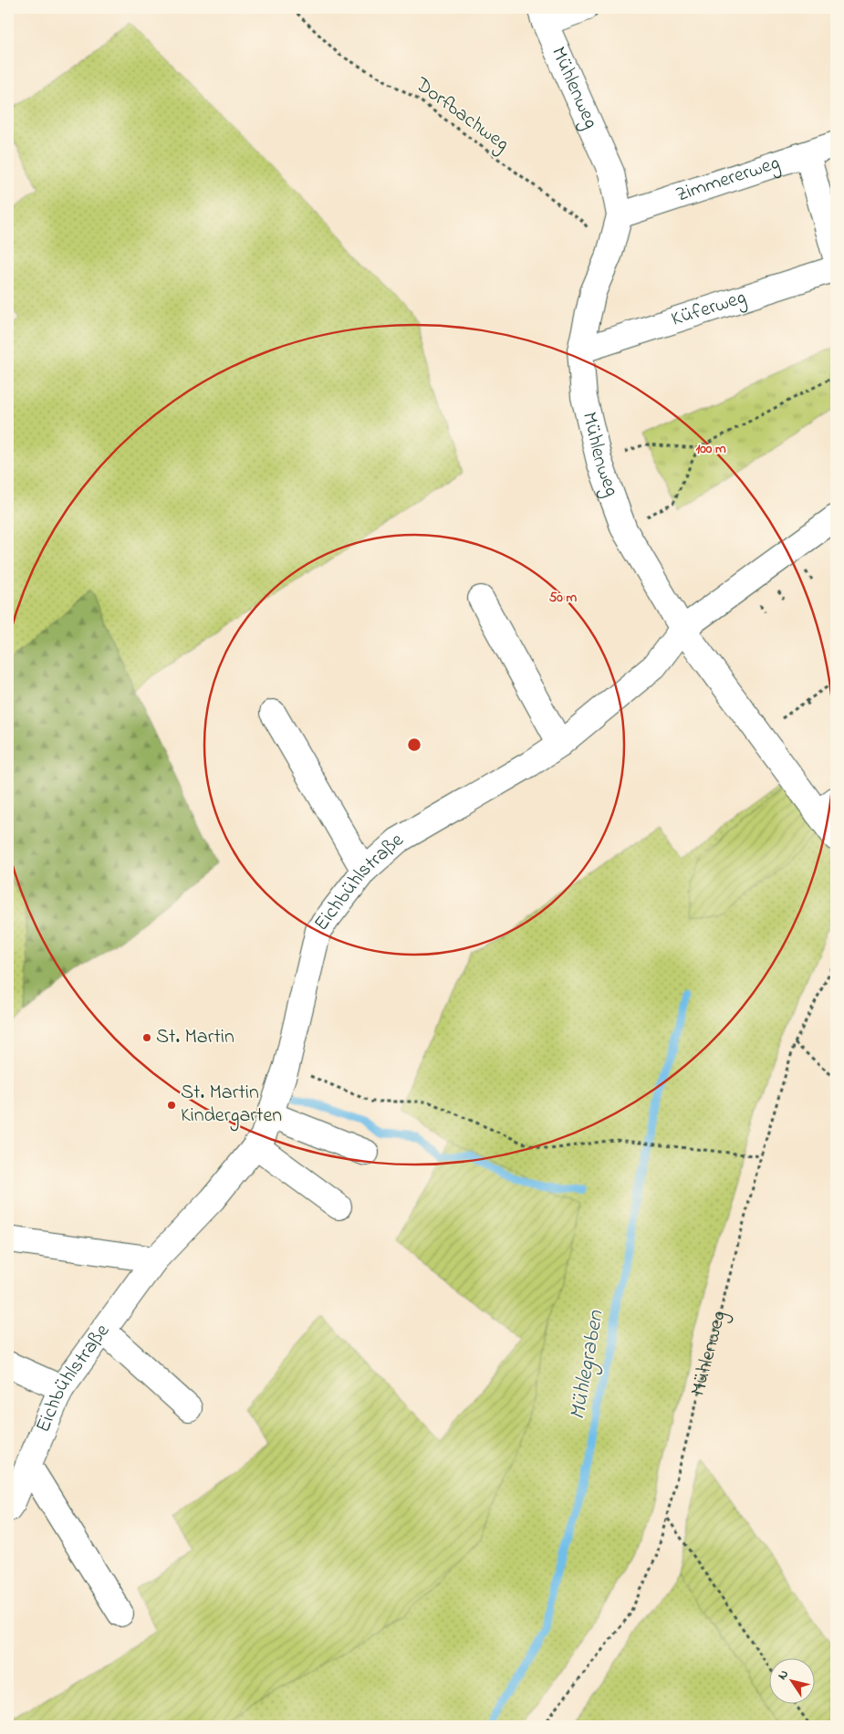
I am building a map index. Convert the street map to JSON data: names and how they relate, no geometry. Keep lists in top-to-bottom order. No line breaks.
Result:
{"streets":{"street":["Mühlenweg","Zimmererweg","Küferweg","Eichbühlstraße"],"path":["Dorfbachweg"]},"crossings":[["Mühlenweg","Dorfbachweg"],["Mühlenweg","Zimmererweg"],["Mühlenweg","Küferweg"],["Mühlenweg","Eichbühlstraße"]],"water":["Mühlegraben"],"places":["St. Martin","St. Martin Kindergarten"],"north":"top left","rings":["100 m","50 m"]}
